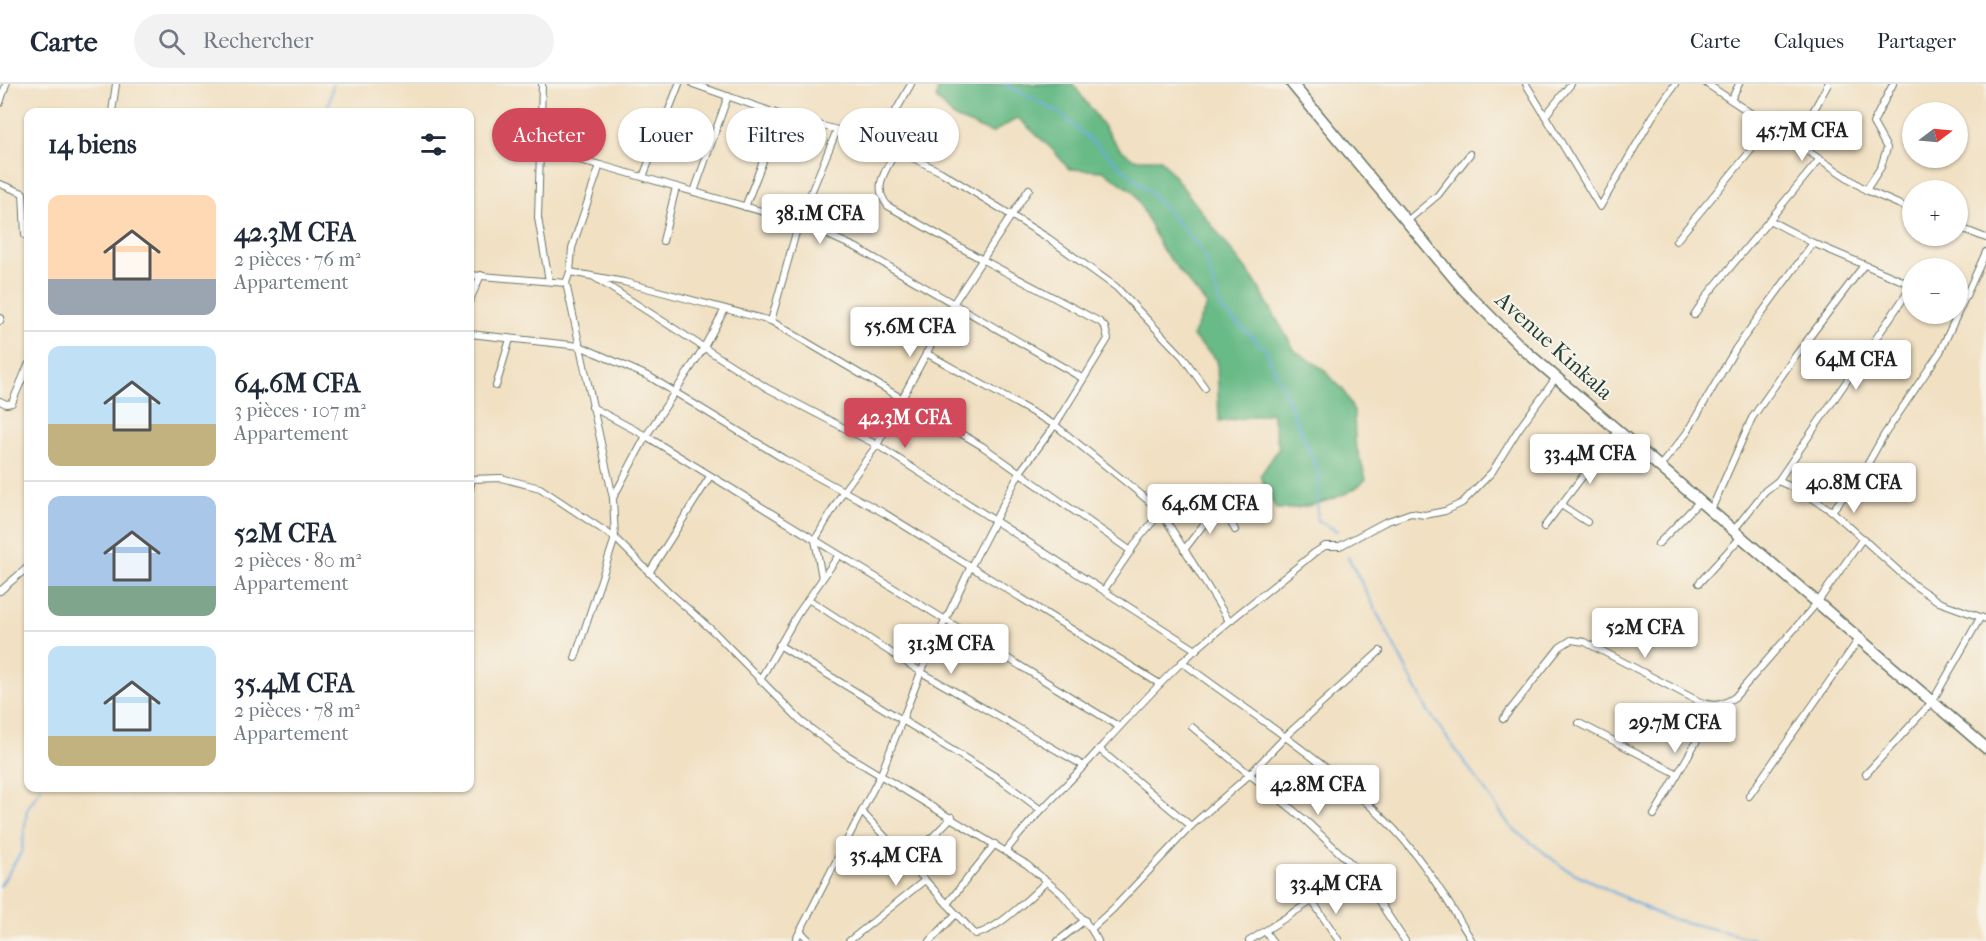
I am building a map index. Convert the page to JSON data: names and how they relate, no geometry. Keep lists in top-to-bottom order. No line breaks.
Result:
{"streets":{"main road":["Avenue Kinkala"]},"north":"right","page":{"header":"Carte","search":"Rechercher","nav":["Carte","Calques","Partager"],"map_buttons":["+","−"],"chip":["Acheter","Louer","Filtres","Nouveau"],"heading":"14 biens","price":["45.7M CFA","38.1M CFA","55.6M CFA","64M CFA","42.3M CFA","33.4M CFA","40.8M CFA","64.6M CFA","52M CFA","31.3M CFA","29.7M CFA","42.8M CFA","35.4M CFA","33.4M CFA"],"list":[{"name":"42.3M CFA","note":"2 pièces · 76 m² · Appartement"},{"name":"64.6M CFA","note":"3 pièces · 107 m² · Appartement"},{"name":"52M CFA","note":"2 pièces · 80 m² · Appartement"},{"name":"35.4M CFA","note":"2 pièces · 78 m² · Appartement"}]}}
